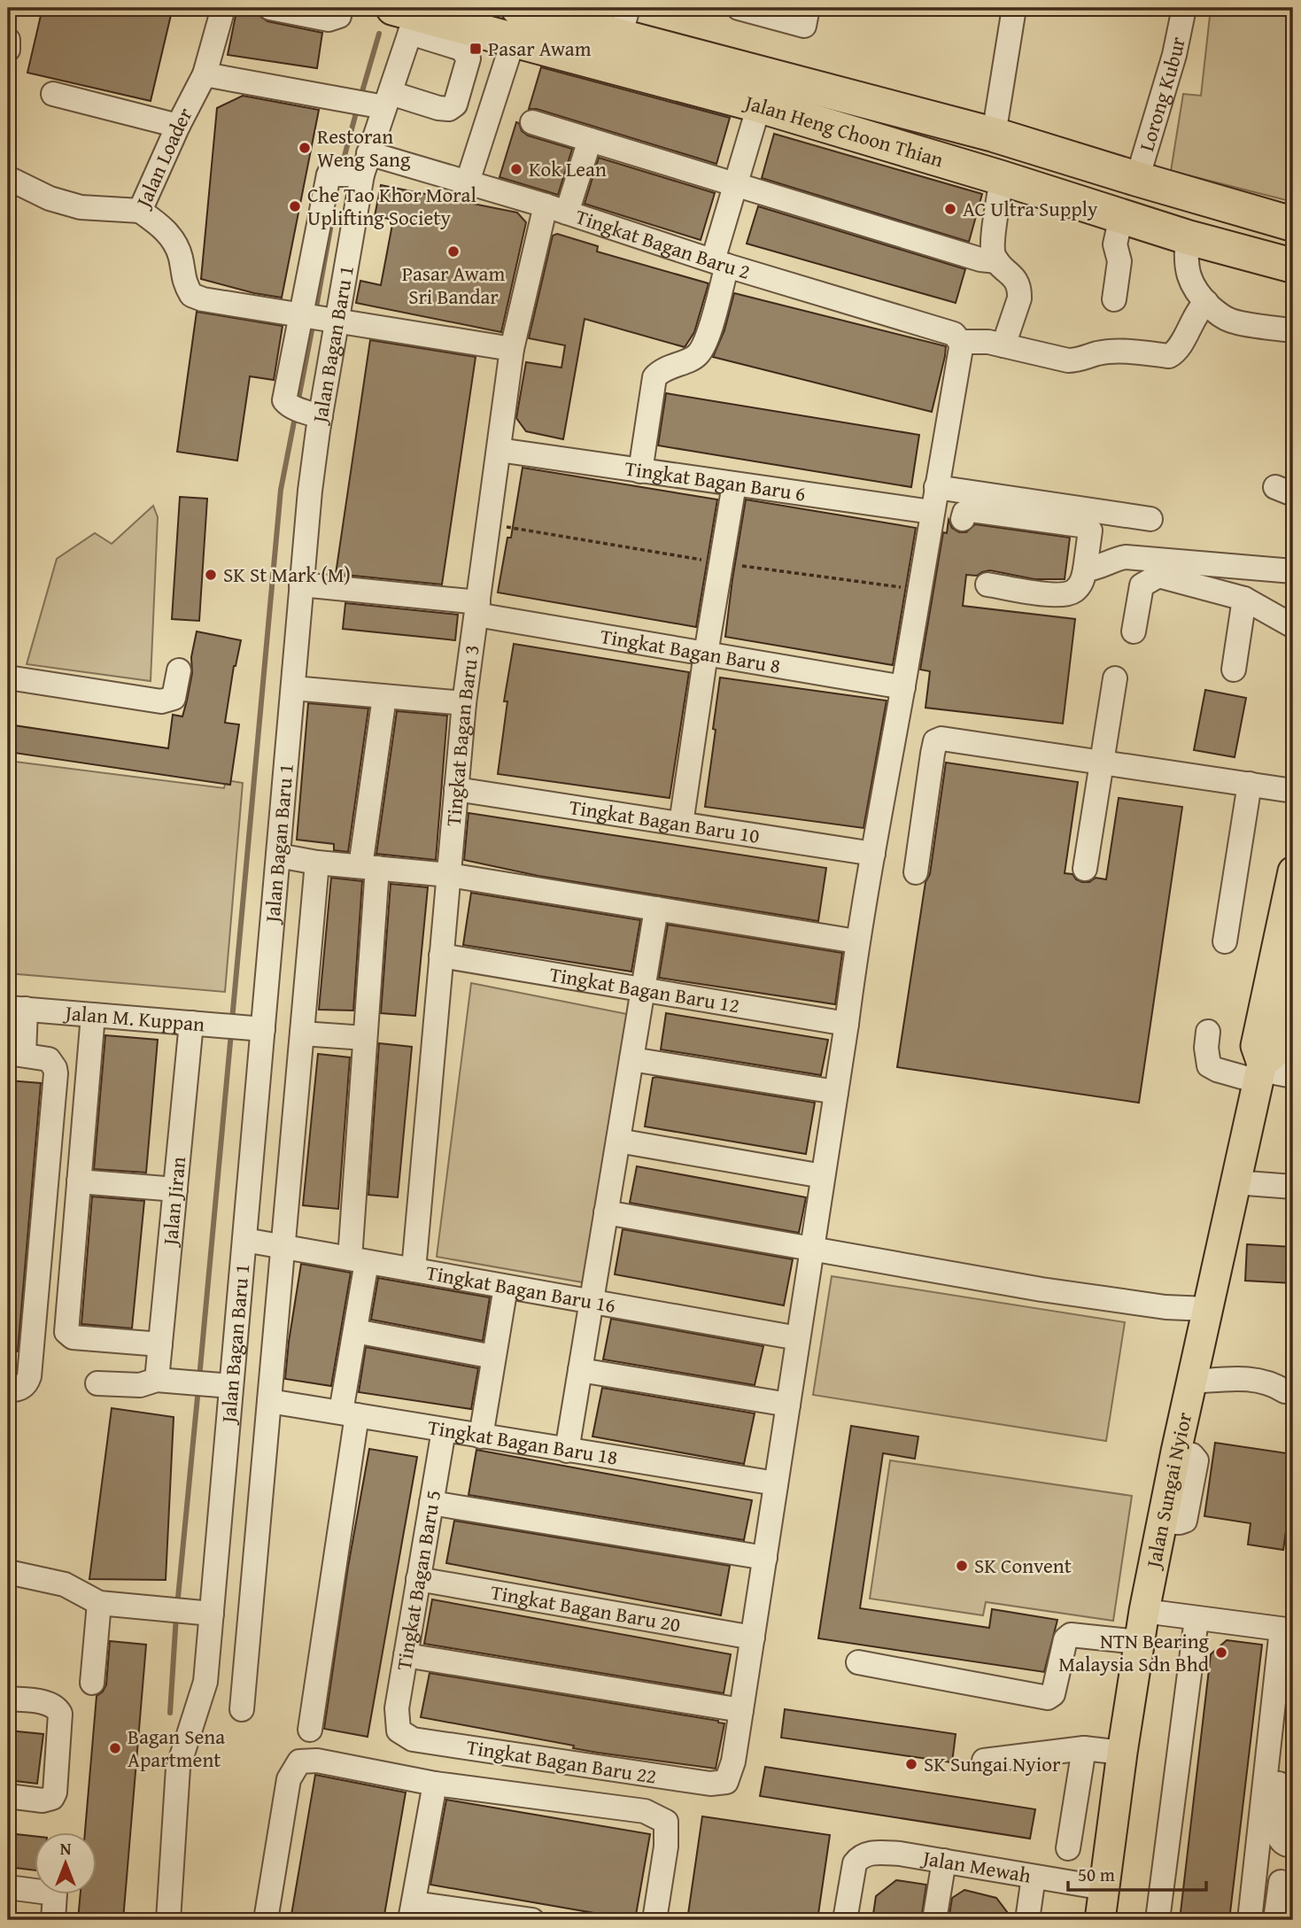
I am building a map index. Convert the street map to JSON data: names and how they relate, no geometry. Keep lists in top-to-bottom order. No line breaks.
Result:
{"streets":{"highway":["Jalan Heng Choon Thian"],"main road":["Jalan Sungai Nyior"],"street":["Lorong Kubur","Jalan Loader","Tingkat Bagan Baru 2","Jalan Bagan Baru 1","Tingkat Bagan Baru 6","Tingkat Bagan Baru 8","Tingkat Bagan Baru 3","Tingkat Bagan Baru 10","Tingkat Bagan Baru 12","Jalan M. Kuppan","Jalan Jiran","Tingkat Bagan Baru 16","Tingkat Bagan Baru 18","Tingkat Bagan Baru 5","Tingkat Bagan Baru 20","Tingkat Bagan Baru 22","Jalan Mewah"]},"crossings":[["Lorong Kubur","Jalan Heng Choon Thian"],["Jalan Heng Choon Thian","Jalan Bagan Baru 1"],["Tingkat Bagan Baru 2","Jalan Bagan Baru 1"],["Tingkat Bagan Baru 2","Tingkat Bagan Baru 3"],["Jalan Bagan Baru 1","Tingkat Bagan Baru 8"],["Jalan Bagan Baru 1","Jalan M. Kuppan"],["Jalan Bagan Baru 1","Tingkat Bagan Baru 16"],["Jalan Bagan Baru 1","Tingkat Bagan Baru 18"],["Tingkat Bagan Baru 6","Tingkat Bagan Baru 3"],["Tingkat Bagan Baru 8","Tingkat Bagan Baru 3"],["Tingkat Bagan Baru 3","Tingkat Bagan Baru 10"],["Tingkat Bagan Baru 3","Tingkat Bagan Baru 12"],["Tingkat Bagan Baru 3","Tingkat Bagan Baru 16"],["Jalan M. Kuppan","Jalan Jiran"],["Tingkat Bagan Baru 18","Tingkat Bagan Baru 5"],["Jalan Sungai Nyior","Jalan Mewah"],["Tingkat Bagan Baru 5","Tingkat Bagan Baru 20"],["Tingkat Bagan Baru 5","Tingkat Bagan Baru 22"]],"places":{"transit":["Pasar Awam"],"other":["Restoran Weng Sang","Kok Lean","Che Tao Khor Moral Uplifting Society","AC Ultra Supply","Pasar Awam Sri Bandar","SK St Mark (M)","SK Convent","NTN Bearing Malaysia Sdn Bhd","Bagan Sena Apartment","SK Sungai Nyior"]},"scale_bar":"50 m","north":"top"}
